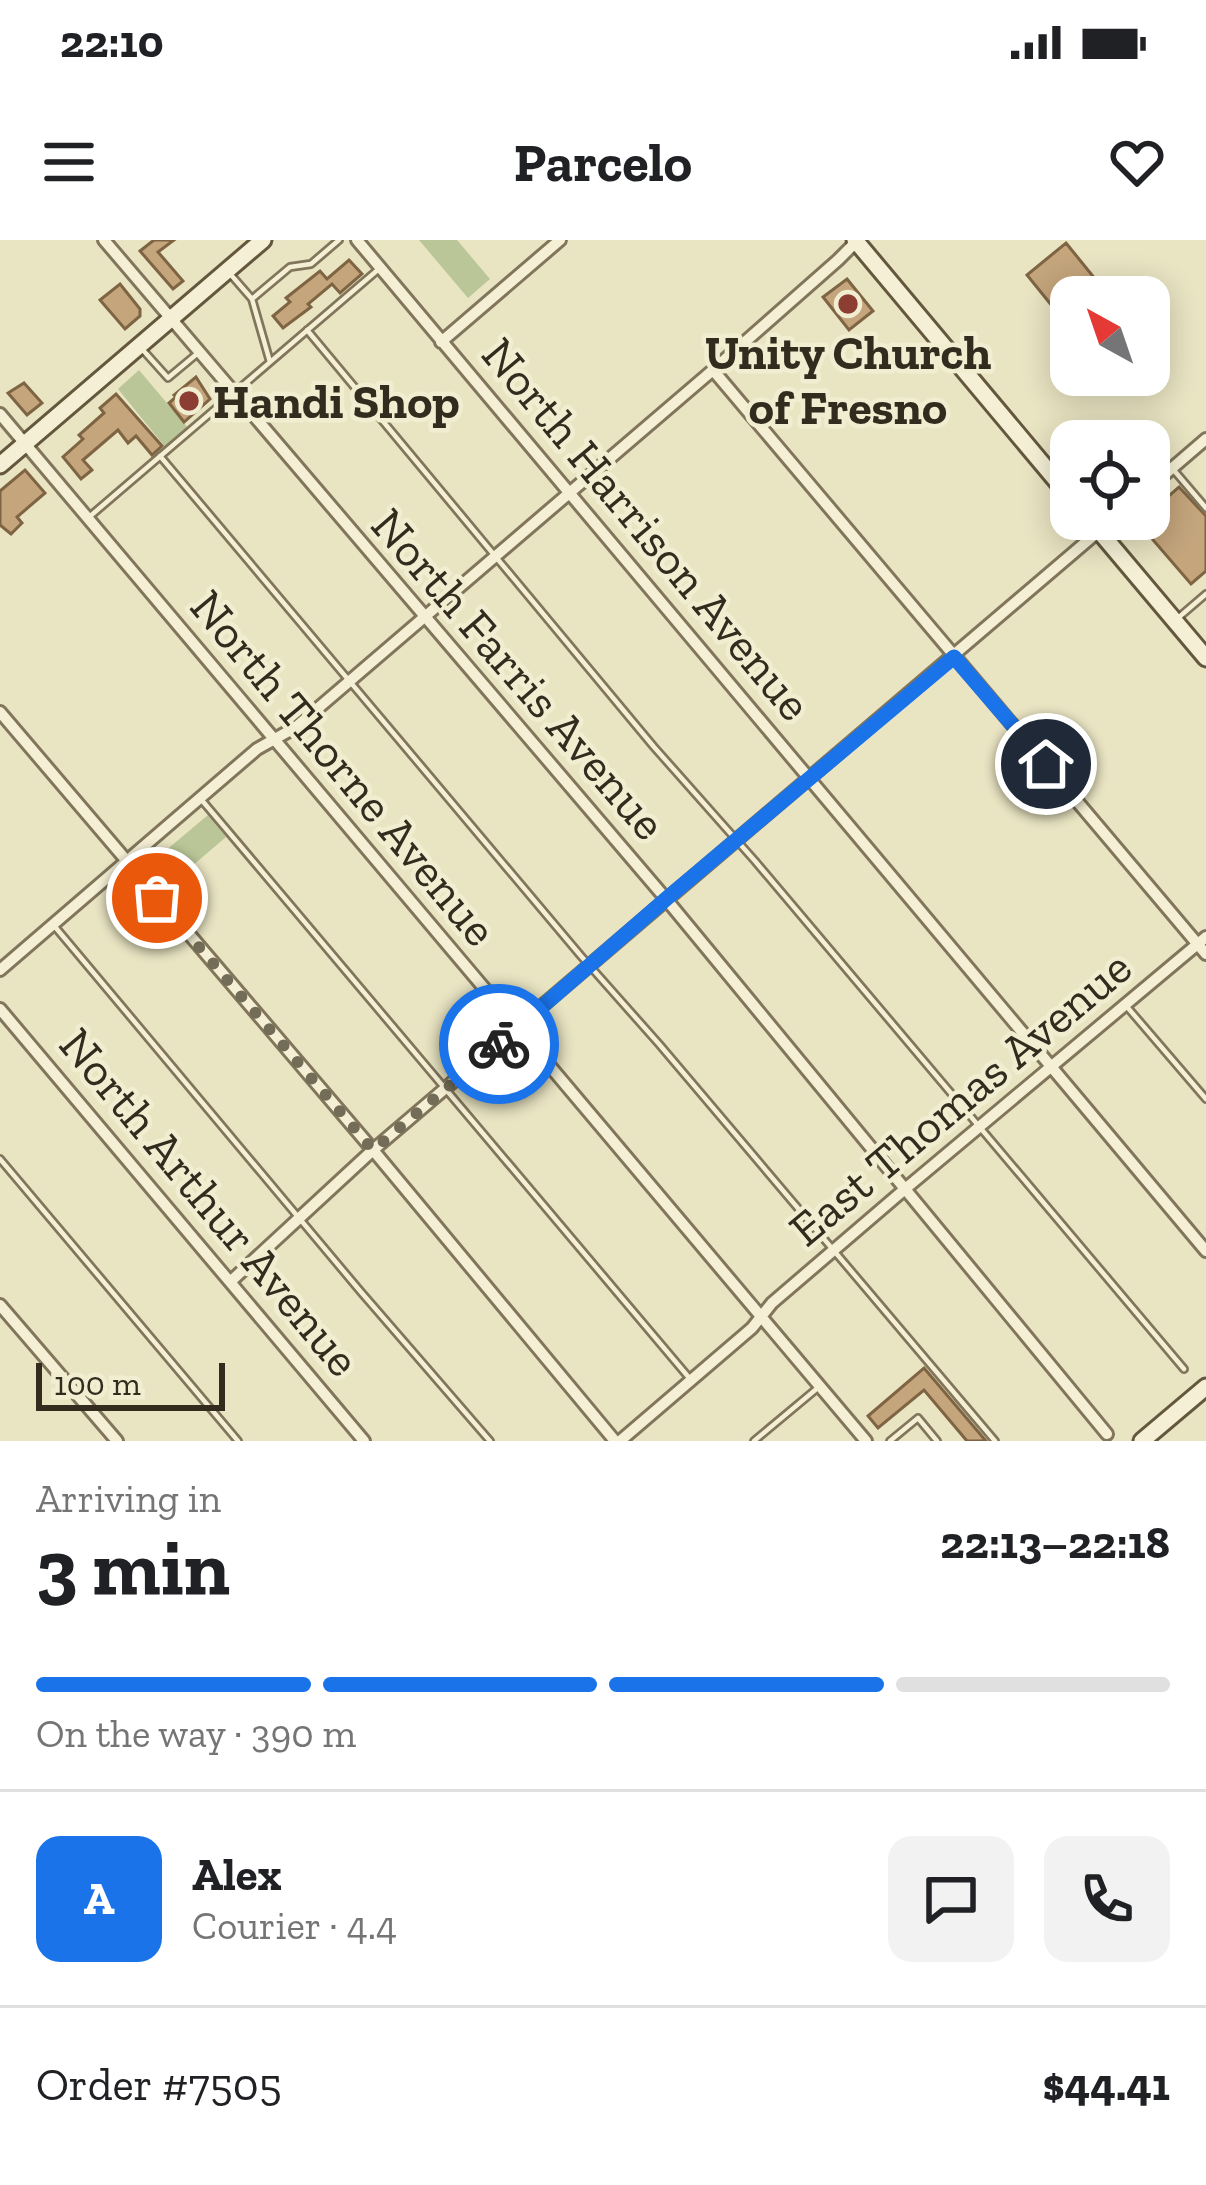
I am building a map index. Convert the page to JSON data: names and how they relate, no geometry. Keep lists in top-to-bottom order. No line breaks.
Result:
{"streets":{"street":["North Harrison Avenue","North Farris Avenue","North Thorne Avenue","East Thomas Avenue","North Arthur Avenue"]},"crossings":[["North Harrison Avenue","East Thomas Avenue"],["North Farris Avenue","East Thomas Avenue"],["North Thorne Avenue","East Thomas Avenue"]],"places":["Unity Church of Fresno","Handi Shop"],"scale_bar":"100 m","north":"top left","page":{"status":"22:10","header":"Parcelo","scale":"100 m","heading":["3 min","Arriving in","22:13–22:18"],"panel":["Alex","Courier · 4.4","Order #7505","$44.41"],"bar":"On the way · 390 m","round":"A"}}
